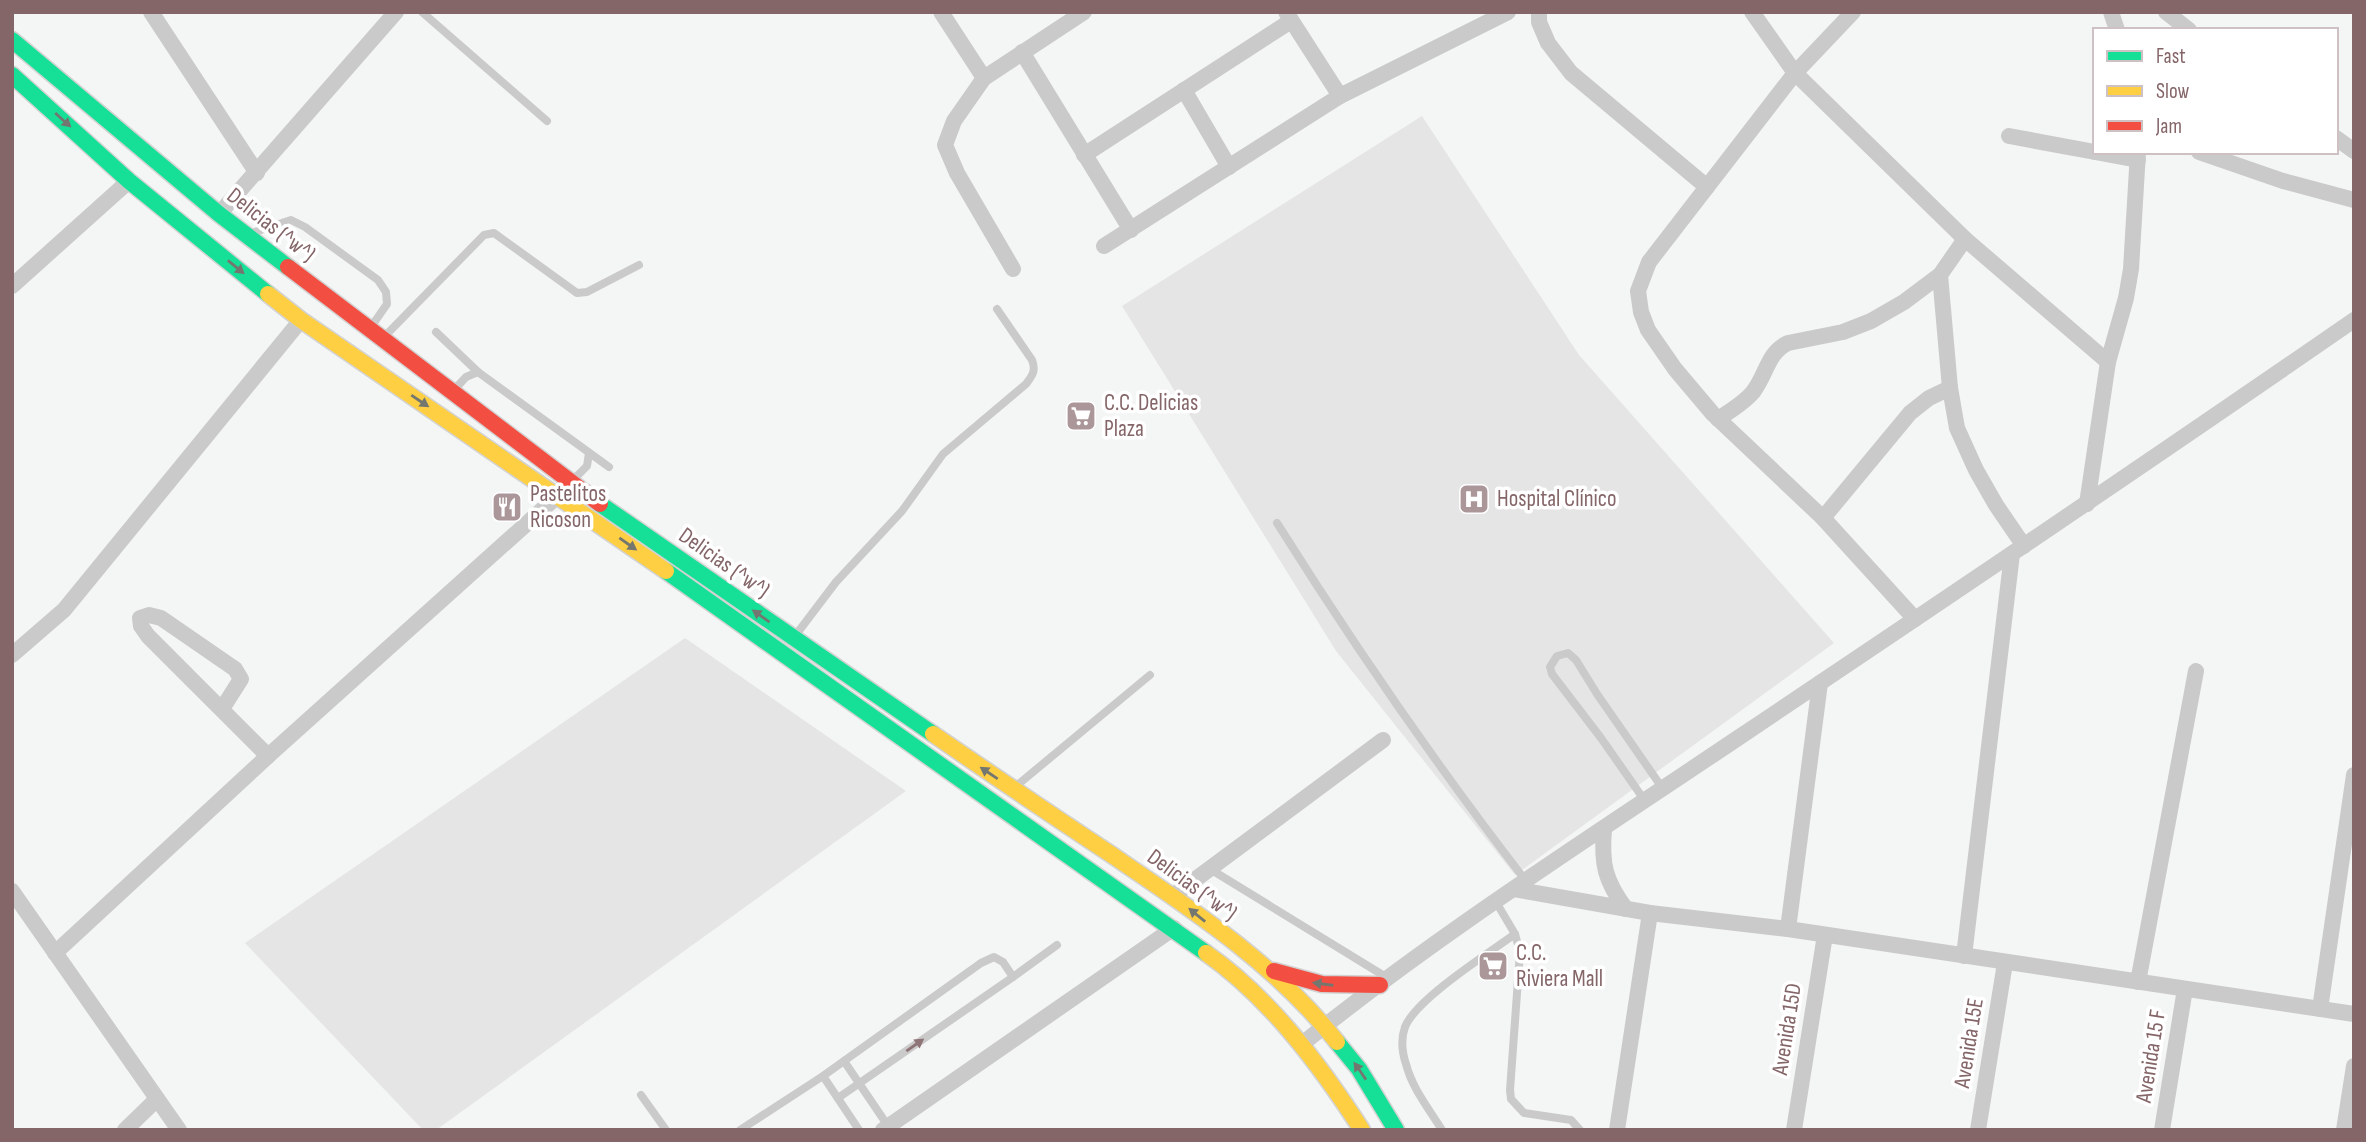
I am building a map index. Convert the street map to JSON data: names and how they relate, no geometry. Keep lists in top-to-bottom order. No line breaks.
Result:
{"streets":{"main road":["Delicias (^w^)"],"street":["Avenida 15D","Avenida 15E","Avenida 15 F"]},"places":{"supermarket":["C.C. Delicias Plaza","C.C. Riviera Mall"],"hospital":["Hospital Clínico"],"restaurant":["Pastelitos Ricoson"]},"legend":["Fast","Slow","Jam"]}
